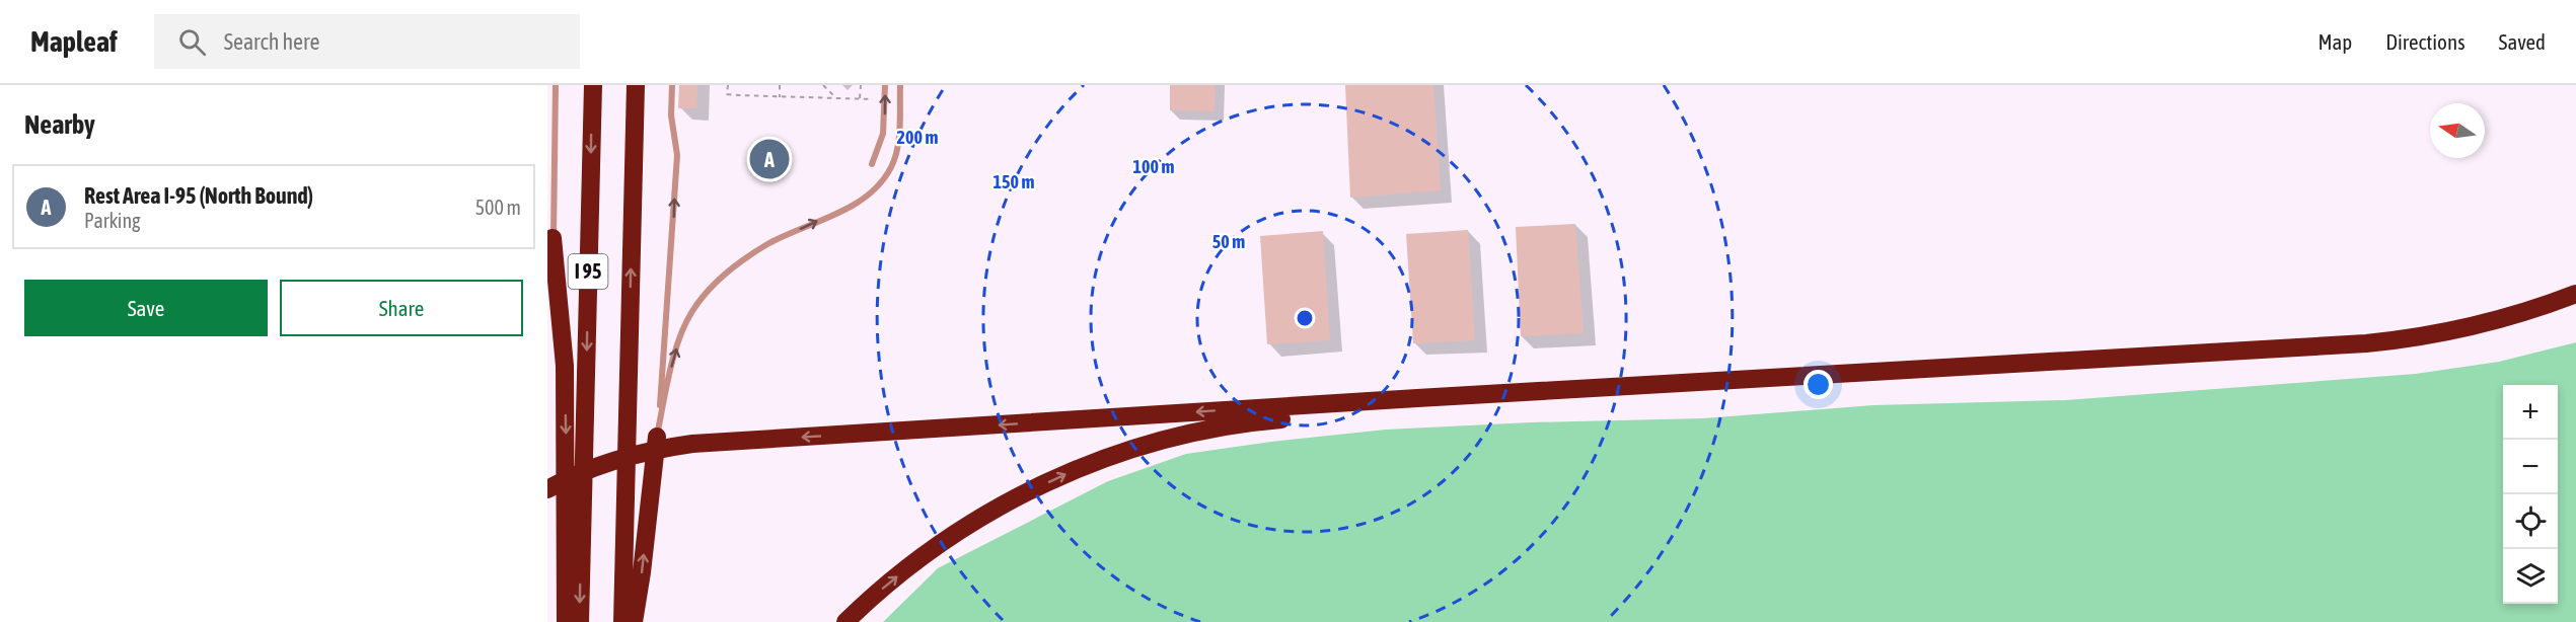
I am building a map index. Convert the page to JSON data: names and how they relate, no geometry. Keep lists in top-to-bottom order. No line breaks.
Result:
{"streets":{"highway":["I 95"]},"north":"left","page":{"header":"Mapleaf","search":"Search here","nav":["Map","Directions","Saved"],"heading":"Nearby","pins":"A","list":[{"mark":"A","name":"Rest Area I-95 (North Bound)","note":"Parking","value":"500 m"}],"buttons":["Save","Share"],"map_buttons":["+","−"]},"rings":["200 m","100 m","150 m","50 m"]}
